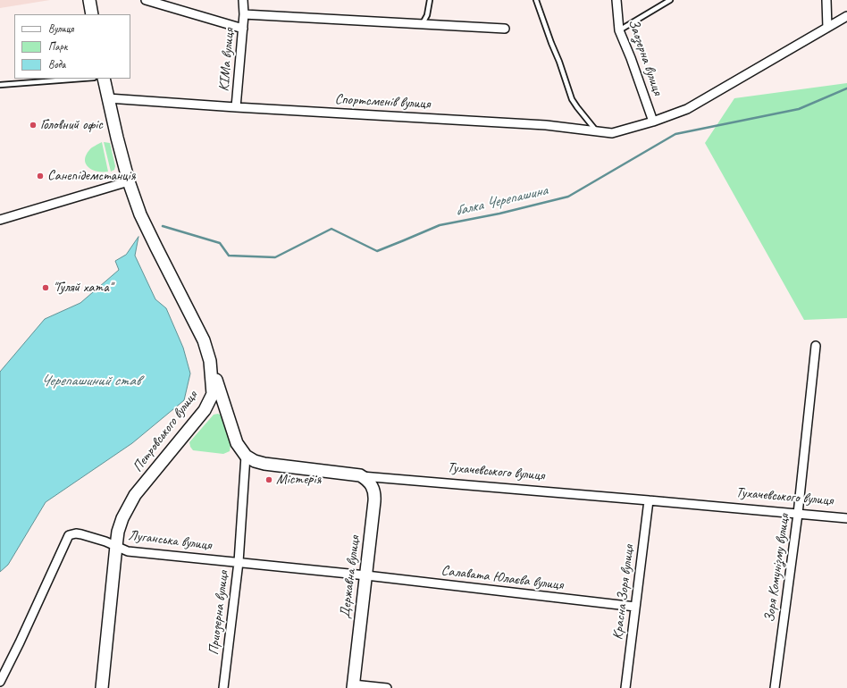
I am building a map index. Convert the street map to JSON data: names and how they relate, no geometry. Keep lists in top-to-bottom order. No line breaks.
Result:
{"streets":{"main road":["Петровського вулиця","Тухачевського вулиця","Державна вулиця"],"street":["Заозерна вулиця","КІМа вулиця","Спортсменів вулиця","Луганська вулиця","Зоря Комунізму вулиця","Салавата Юлаєва вулиця","Красна Зоря вулиця","Приозерна вулиця"]},"crossings":[["Заозерна вулиця","Спортсменів вулиця"],["КІМа вулиця","Спортсменів вулиця"],["Спортсменів вулиця","Петровського вулиця"],["Петровського вулиця","Тухачевського вулиця"],["Петровського вулиця","Луганська вулиця"],["Тухачевського вулиця","Зоря Комунізму вулиця"],["Тухачевського вулиця","Державна вулиця"],["Тухачевського вулиця","Красна Зоря вулиця"],["Тухачевського вулиця","Приозерна вулиця"],["Луганська вулиця","Державна вулиця"],["Луганська вулиця","Салавата Юлаєва вулиця"],["Луганська вулиця","Приозерна вулиця"],["Державна вулиця","Салавата Юлаєва вулиця"],["Салавата Юлаєва вулиця","Красна Зоря вулиця"]],"water":["балка Черепашина","Черепашиний став"],"places":["Головний офіс","Санепідемстанція","\"Гуляй хата\"","Містерія"],"legend":["Вулиця","Парк","Вода"]}
